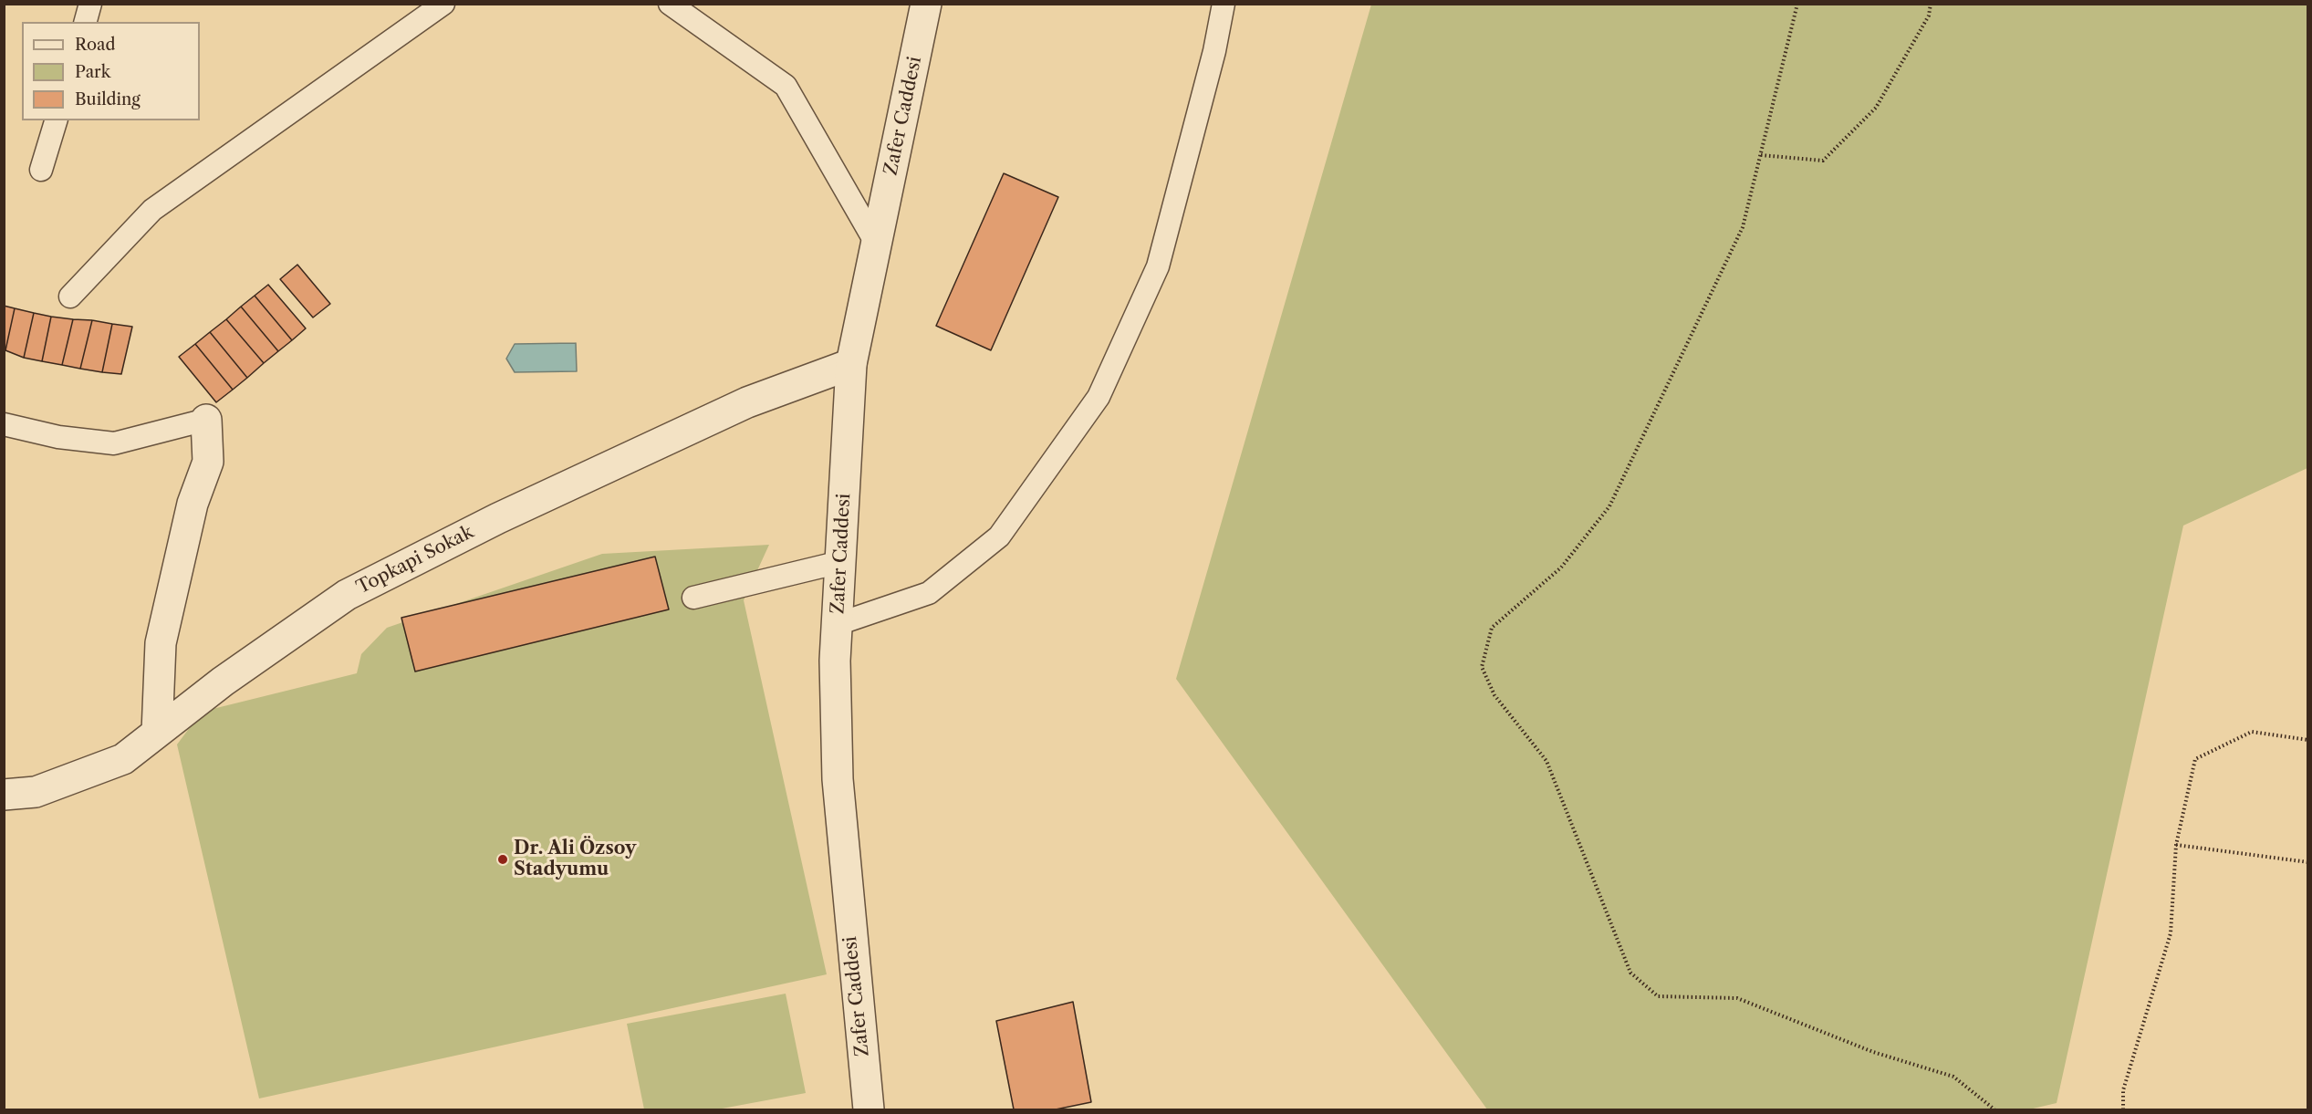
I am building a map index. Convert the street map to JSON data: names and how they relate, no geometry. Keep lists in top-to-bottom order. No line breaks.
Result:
{"streets":{"street":["Zafer Caddesi","Topkapi Sokak"]},"crossings":[["Zafer Caddesi","Topkapi Sokak"]],"places":["Dr. Ali Özsoy Stadyumu"],"legend":["Road","Park","Building"]}
